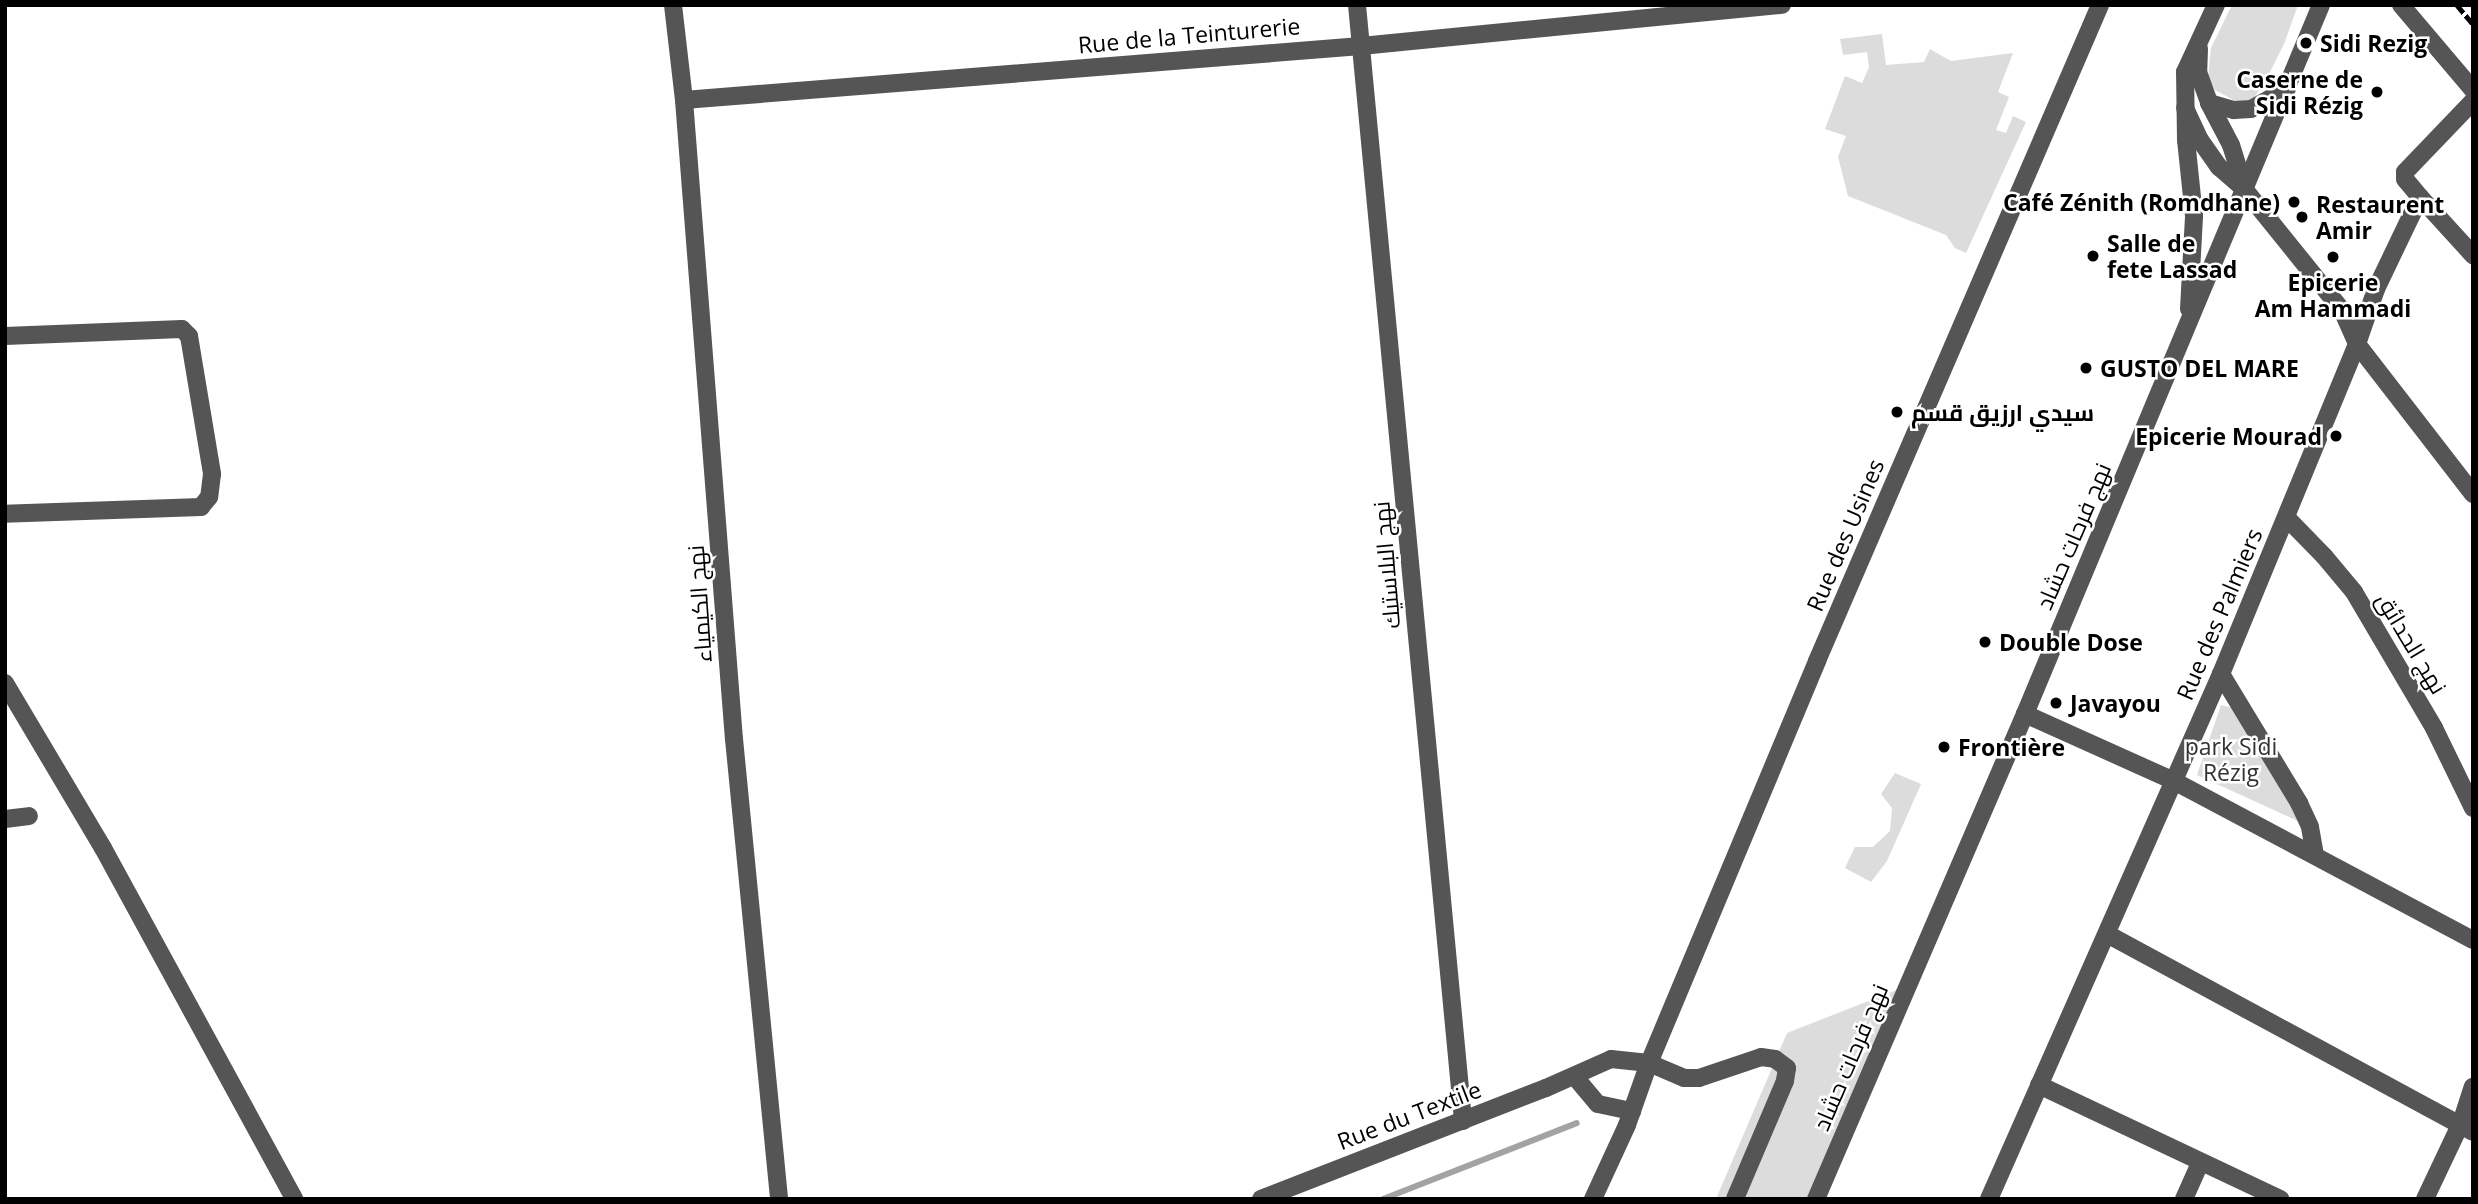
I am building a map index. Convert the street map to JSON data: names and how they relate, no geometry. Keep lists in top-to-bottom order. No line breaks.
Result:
{"streets":{"street":["Rue de la Teinturerie","Rue des Usines","نهج فرحات حشاد","نهج البلاستيك","نهج الكيمياء","Rue des Palmiers","نهج الحدائق","Rue du Textile"]},"crossings":[["Rue de la Teinturerie","نهج البلاستيك"],["Rue de la Teinturerie","نهج الكيمياء"],["Rue des Usines","Rue du Textile"],["نهج البلاستيك","Rue du Textile"],["Rue des Palmiers","نهج الحدائق"]],"parks":["park Sidi Rézig"],"places":["Sidi Rezig","Caserne de Sidi Rézig","Café Zénith (Romdhane)","Restaurent Amir","Salle de fete Lassad","Epicerie Am Hammadi","GUSTO DEL MARE","سيدي ارزيق قسم","Epicerie Mourad","Double Dose","Javayou","Frontière"]}
